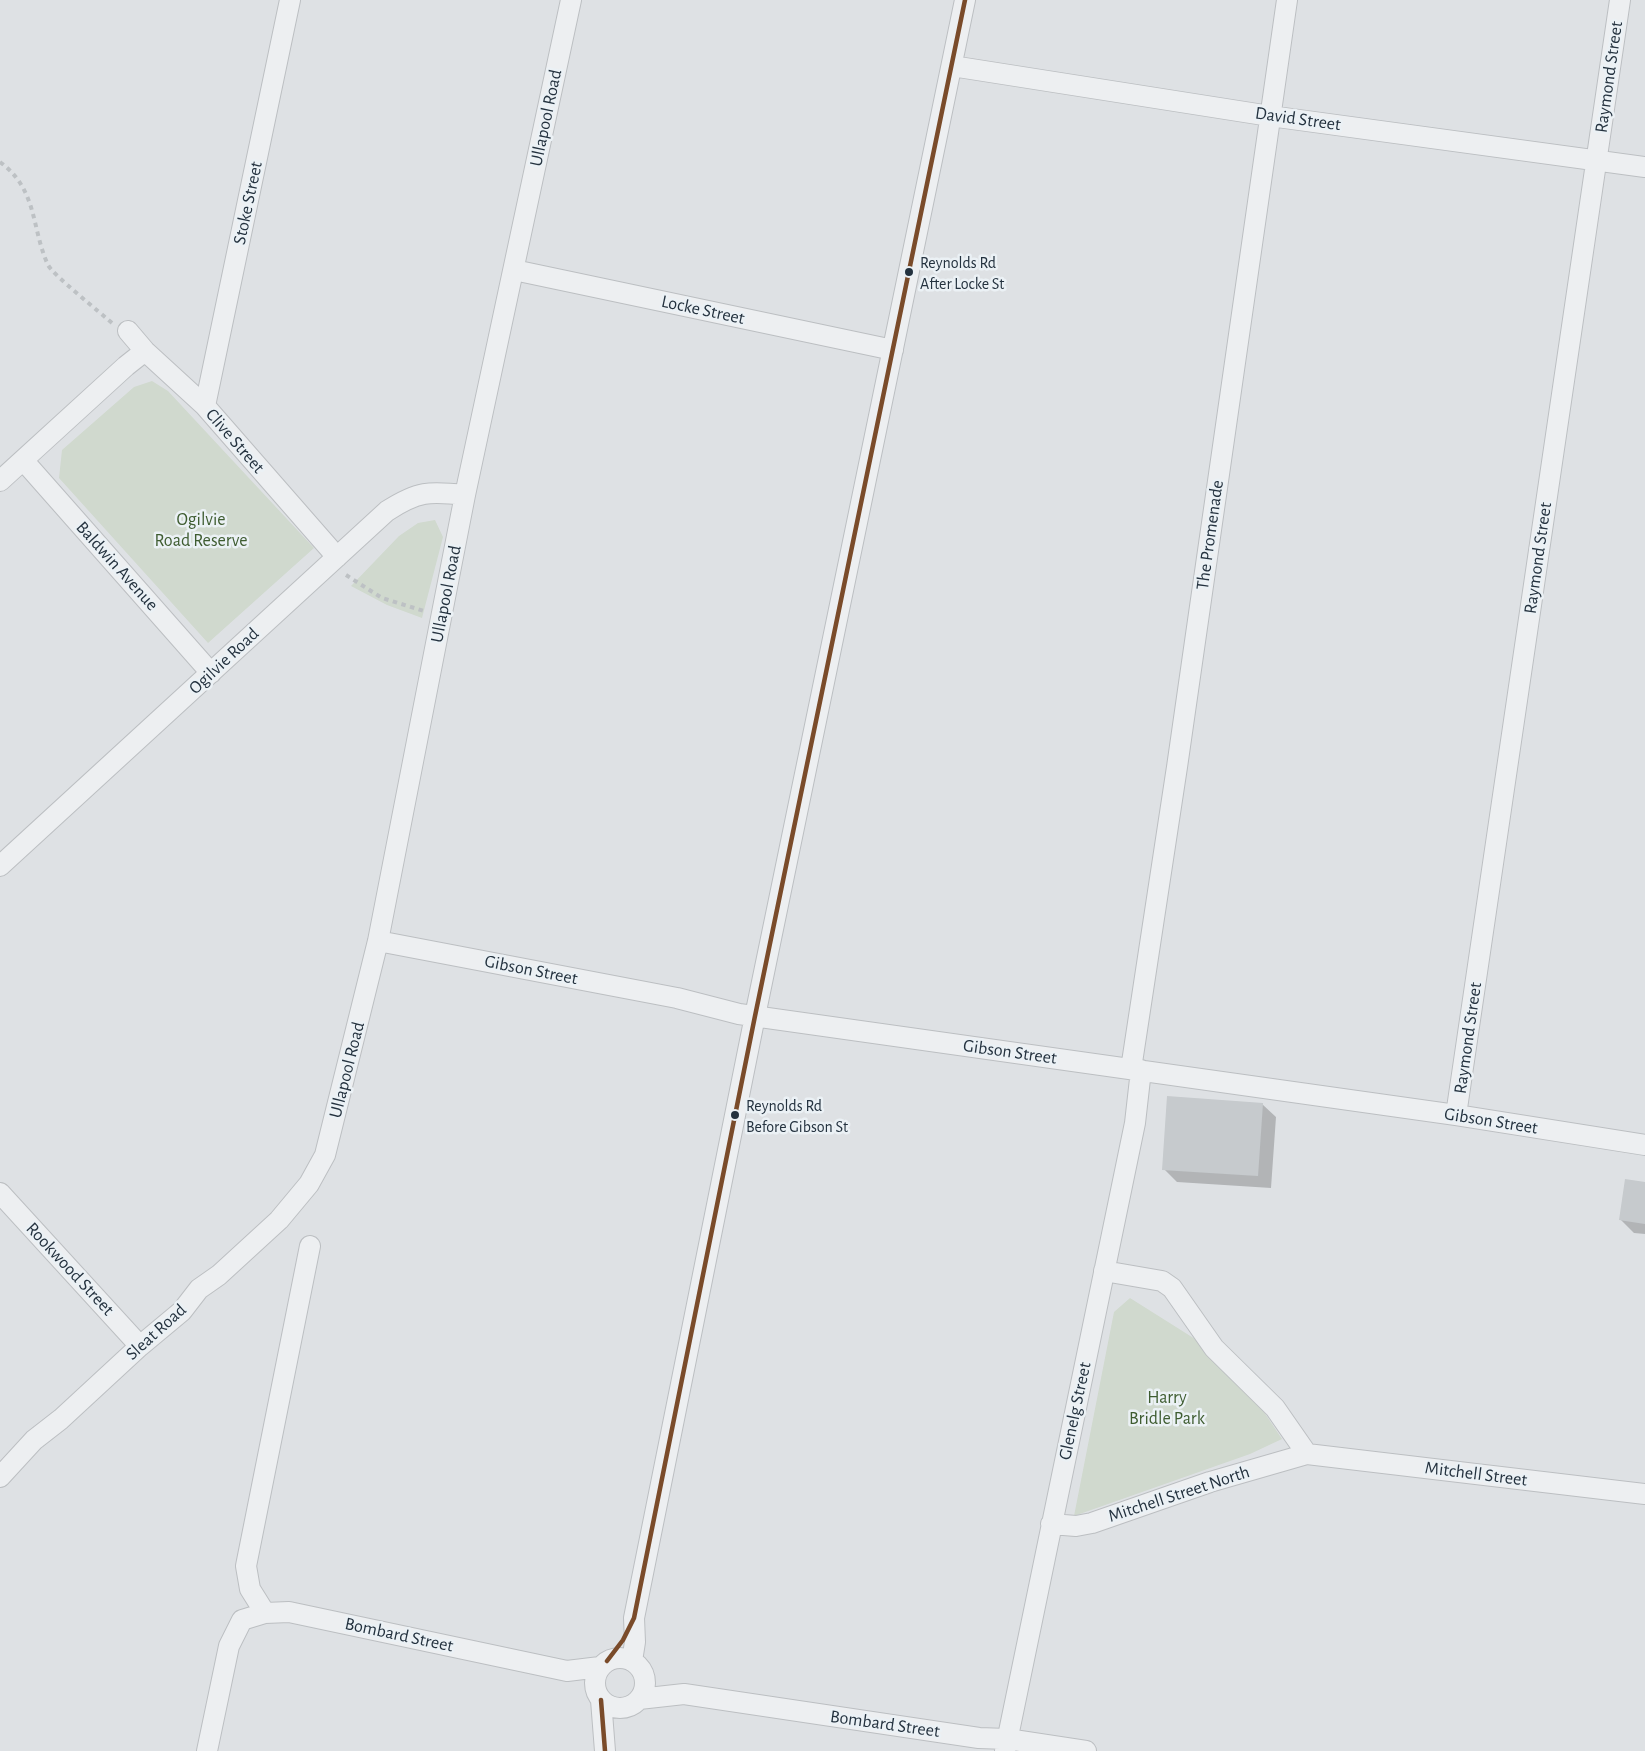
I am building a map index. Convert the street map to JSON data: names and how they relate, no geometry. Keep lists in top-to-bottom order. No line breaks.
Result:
{"streets":{"street":["Raymond Street","Ullapool Road","David Street","Stoke Street","Locke Street","Clive Street","The Promenade","Baldwin Avenue","Ogilvie Road","Gibson Street","Rookwood Street","Sleat Road","Glenelg Street","Mitchell Street","Mitchell Street North","Bombard Street"]},"crossings":[["Raymond Street","David Street"],["Raymond Street","Gibson Street"],["Ullapool Road","Locke Street"],["Ullapool Road","Ogilvie Road"],["Ullapool Road","Gibson Street"],["Ullapool Road","Sleat Road"],["David Street","The Promenade"],["Stoke Street","Clive Street"],["Clive Street","Ogilvie Road"],["The Promenade","Gibson Street"],["The Promenade","Glenelg Street"],["Baldwin Avenue","Ogilvie Road"],["Gibson Street","Glenelg Street"],["Rookwood Street","Sleat Road"],["Glenelg Street","Mitchell Street North"],["Glenelg Street","Bombard Street"],["Mitchell Street","Mitchell Street North"]],"parks":["Ogilvie Road Reserve","Harry Bridle Park"],"places":["Reynolds Rd After Locke St","Reynolds Rd Before Gibson St"]}
